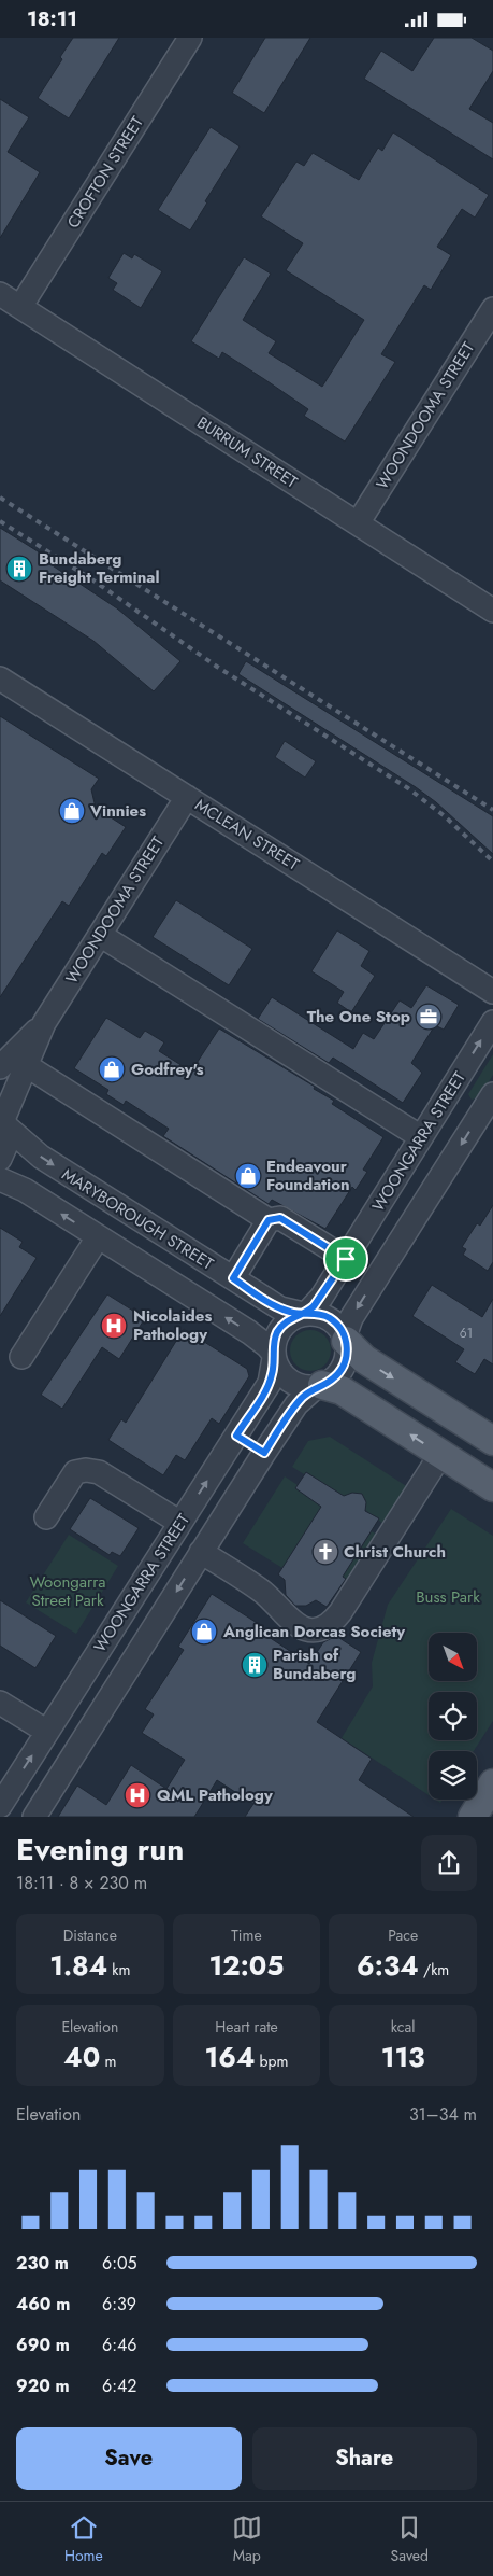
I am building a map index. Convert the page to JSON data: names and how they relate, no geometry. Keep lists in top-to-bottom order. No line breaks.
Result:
{"streets":{"street":["CROFTON STREET","WOONDOOMA STREET","BURRUM STREET","MCLEAN STREET","WOONGARRA STREET","MARYBOROUGH STREET"]},"crossings":[["CROFTON STREET","BURRUM STREET"],["WOONDOOMA STREET","BURRUM STREET"],["WOONDOOMA STREET","MCLEAN STREET"],["WOONDOOMA STREET","MARYBOROUGH STREET"],["WOONGARRA STREET","MARYBOROUGH STREET"]],"parks":["Woongarra Street Park","Buss Park"],"places":{"building":["Bundaberg Freight Terminal","Parish of Bundaberg"],"shop":["Vinnies","Godfrey's","Endeavour Foundation","Anglican Dorcas Society"],"office":["The One Stop"],"hospital":["Nicolaides Pathology","QML Pathology"],"church":["Christ Church"]},"house_numbers":["61"],"north":"bottom right","page":{"status":"18:11","heading":["Evening run","18:11 · 8 × 230 m"],"stats":[["Distance","1.84 km"],["Time","12:05"],["Pace","6:34 /km"],["Elevation","40 m"],["Heart rate","164 bpm"],["kcal","113"]],"chart":["Elevation","31–34 m"],"list":[{"name":"230 m","note":"6:05"},{"name":"460 m","note":"6:39"},{"name":"690 m","note":"6:46"},{"name":"920 m","note":"6:42"}],"buttons":["Save","Share"],"tabs":["Home","Map","Saved"]}}
